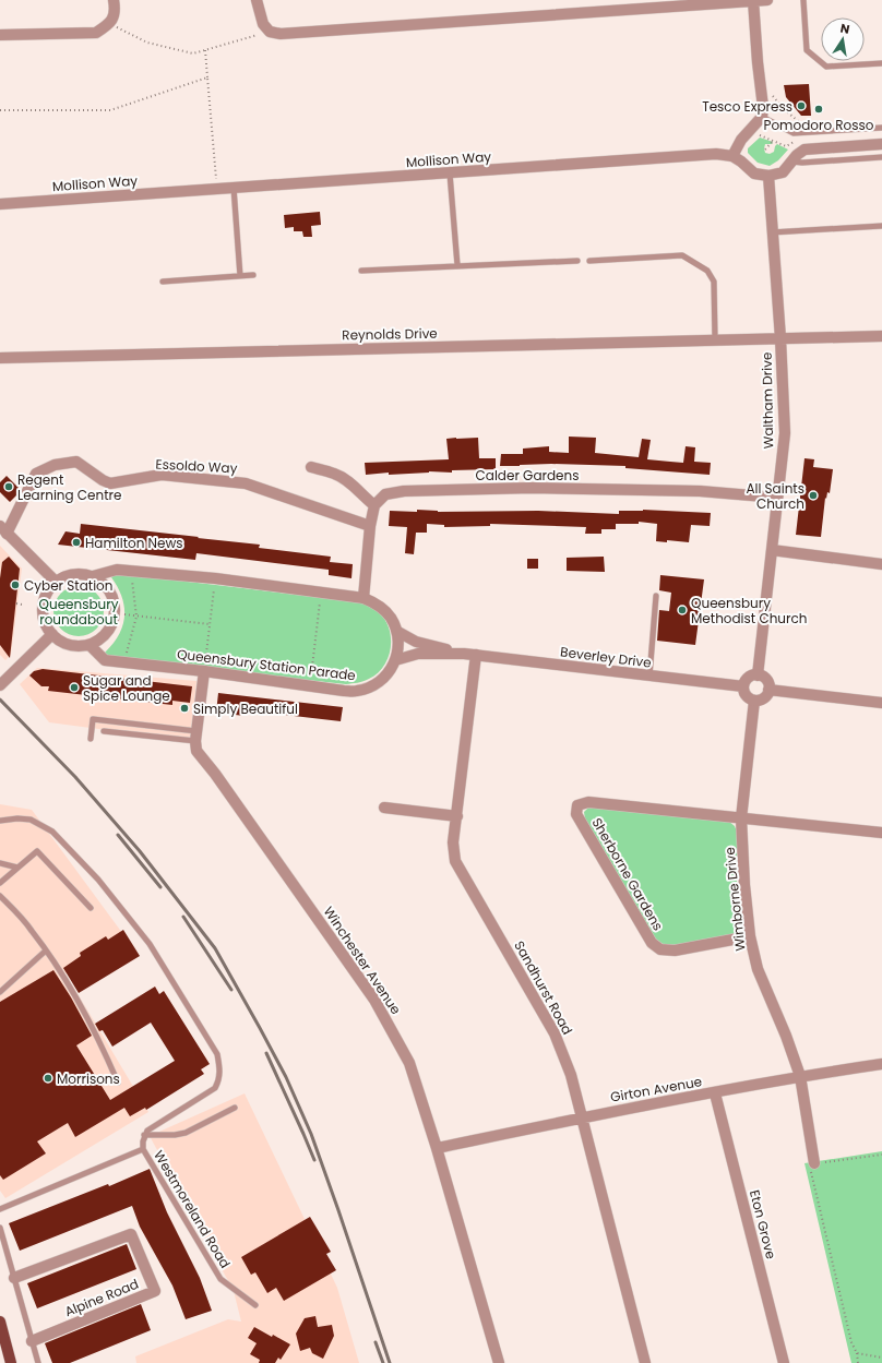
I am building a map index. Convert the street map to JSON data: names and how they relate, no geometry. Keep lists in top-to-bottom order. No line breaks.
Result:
{"streets":{"street":["Mollison Way","Reynolds Drive","Waltham Drive","Essoldo Way","Calder Gardens","Beverley Drive","Queensbury Station Parade","Sherborne Gardens","Wimborne Drive","Winchester Avenue","Sandhurst Road","Girton Avenue","Eton Grove","Alpine Road"],"lane":["Westmoreland Road"]},"crossings":[["Reynolds Drive","Waltham Drive"],["Waltham Drive","Calder Gardens"],["Waltham Drive","Beverley Drive"],["Waltham Drive","Wimborne Drive"],["Beverley Drive","Queensbury Station Parade"],["Beverley Drive","Wimborne Drive"],["Beverley Drive","Sandhurst Road"],["Sherborne Gardens","Wimborne Drive"],["Wimborne Drive","Girton Avenue"],["Winchester Avenue","Girton Avenue"],["Sandhurst Road","Girton Avenue"],["Girton Avenue","Eton Grove"]],"parks":["Queensbury roundabout"],"places":["Tesco Express","Pomodoro Rosso","Regent Learning Centre","All Saints Church","Hamilton News","Cyber Station","Queensbury Methodist Church","Sugar and Spice Lounge","Simply Beautiful","Morrisons"],"north":"top"}
